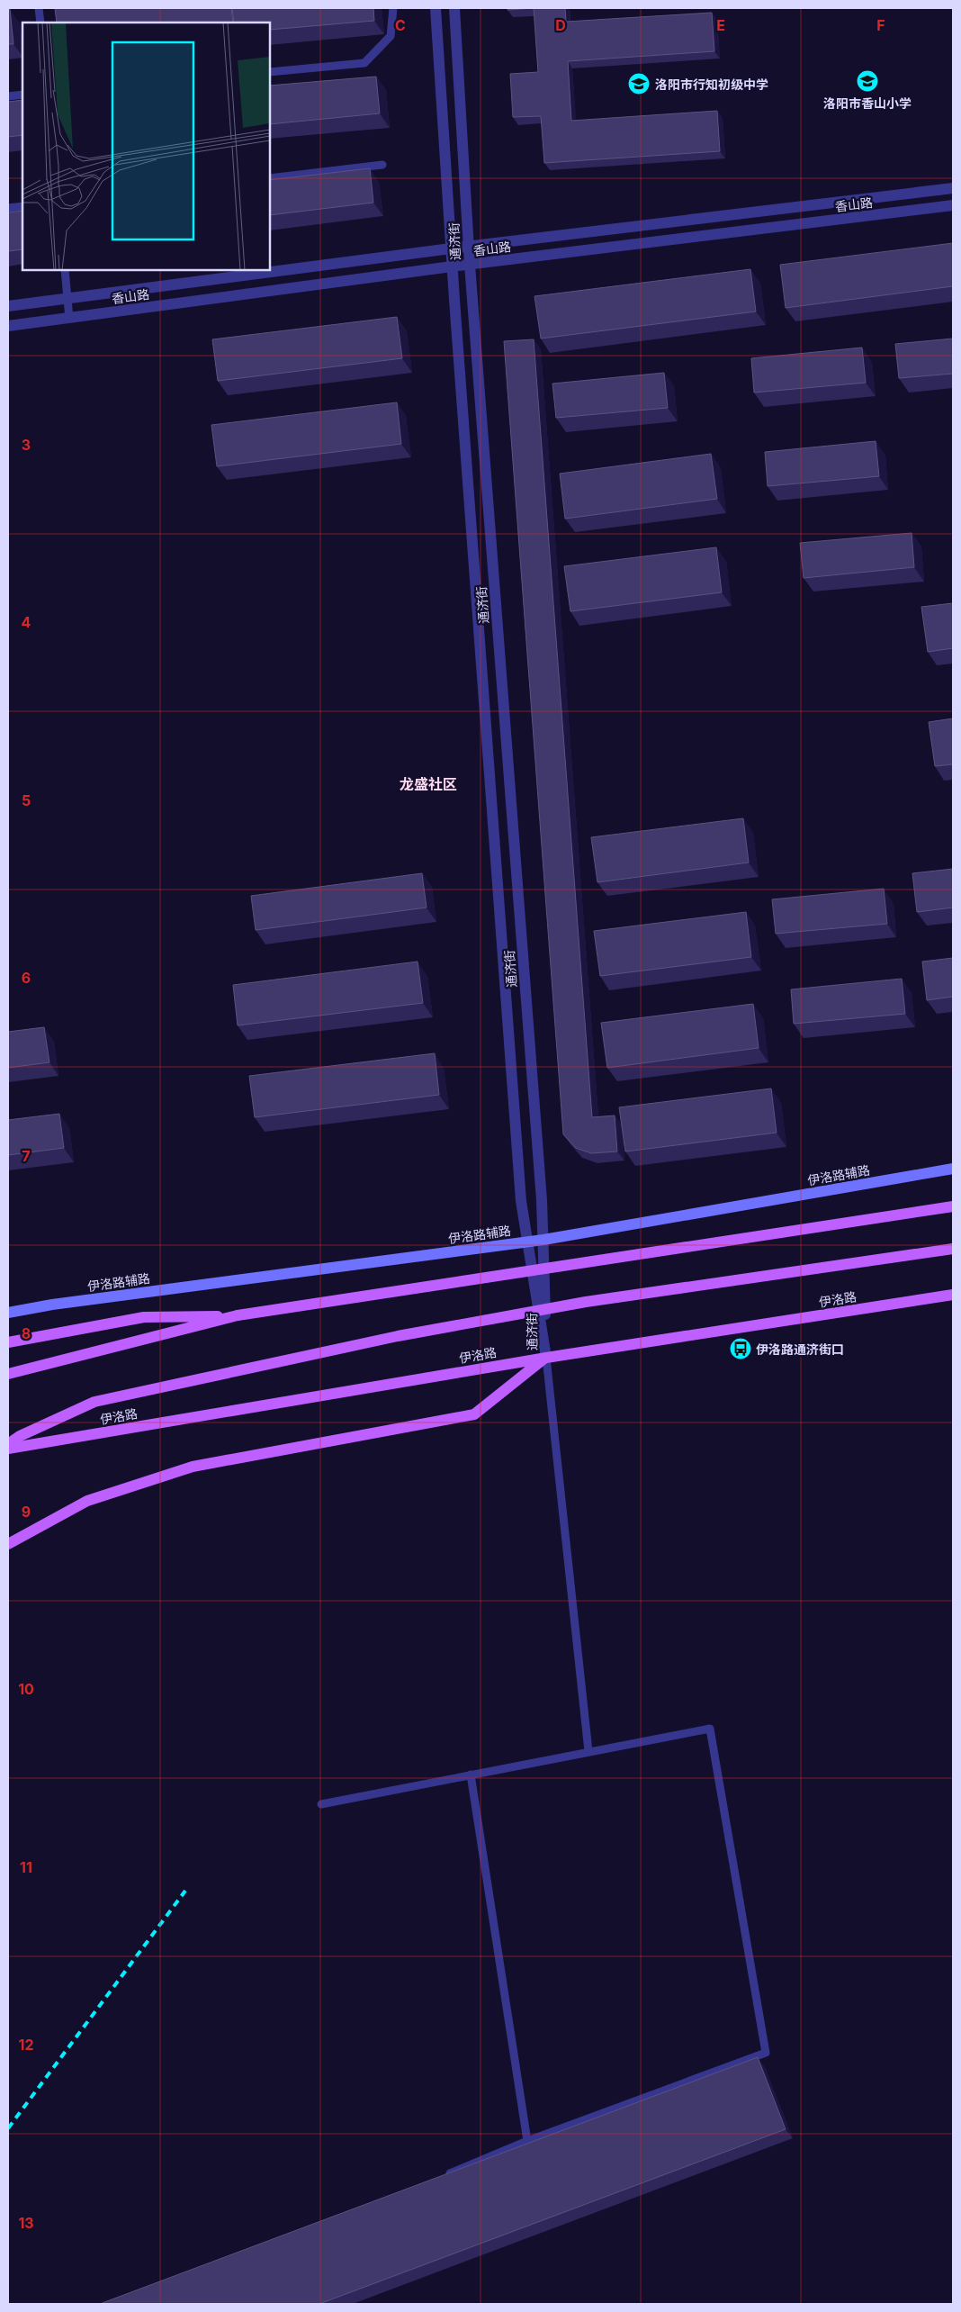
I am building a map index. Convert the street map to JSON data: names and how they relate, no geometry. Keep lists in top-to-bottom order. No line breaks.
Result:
{"streets":{"main road":["伊洛路辅路","伊洛路"],"street":["香山路","通济街"]},"crossings":[["香山路","通济街"],["通济街","伊洛路辅路"],["通济街","伊洛路"]],"districts":["龙盛社区"],"places":{"school or university":["洛阳市香山小学","洛阳市行知初级中学"],"bus stop":["伊洛路通济街口"]},"grid":{"columns":["C","D","E","F"],"rows":["3","4","5","6","7","8","9","10","11","12","13"]}}
